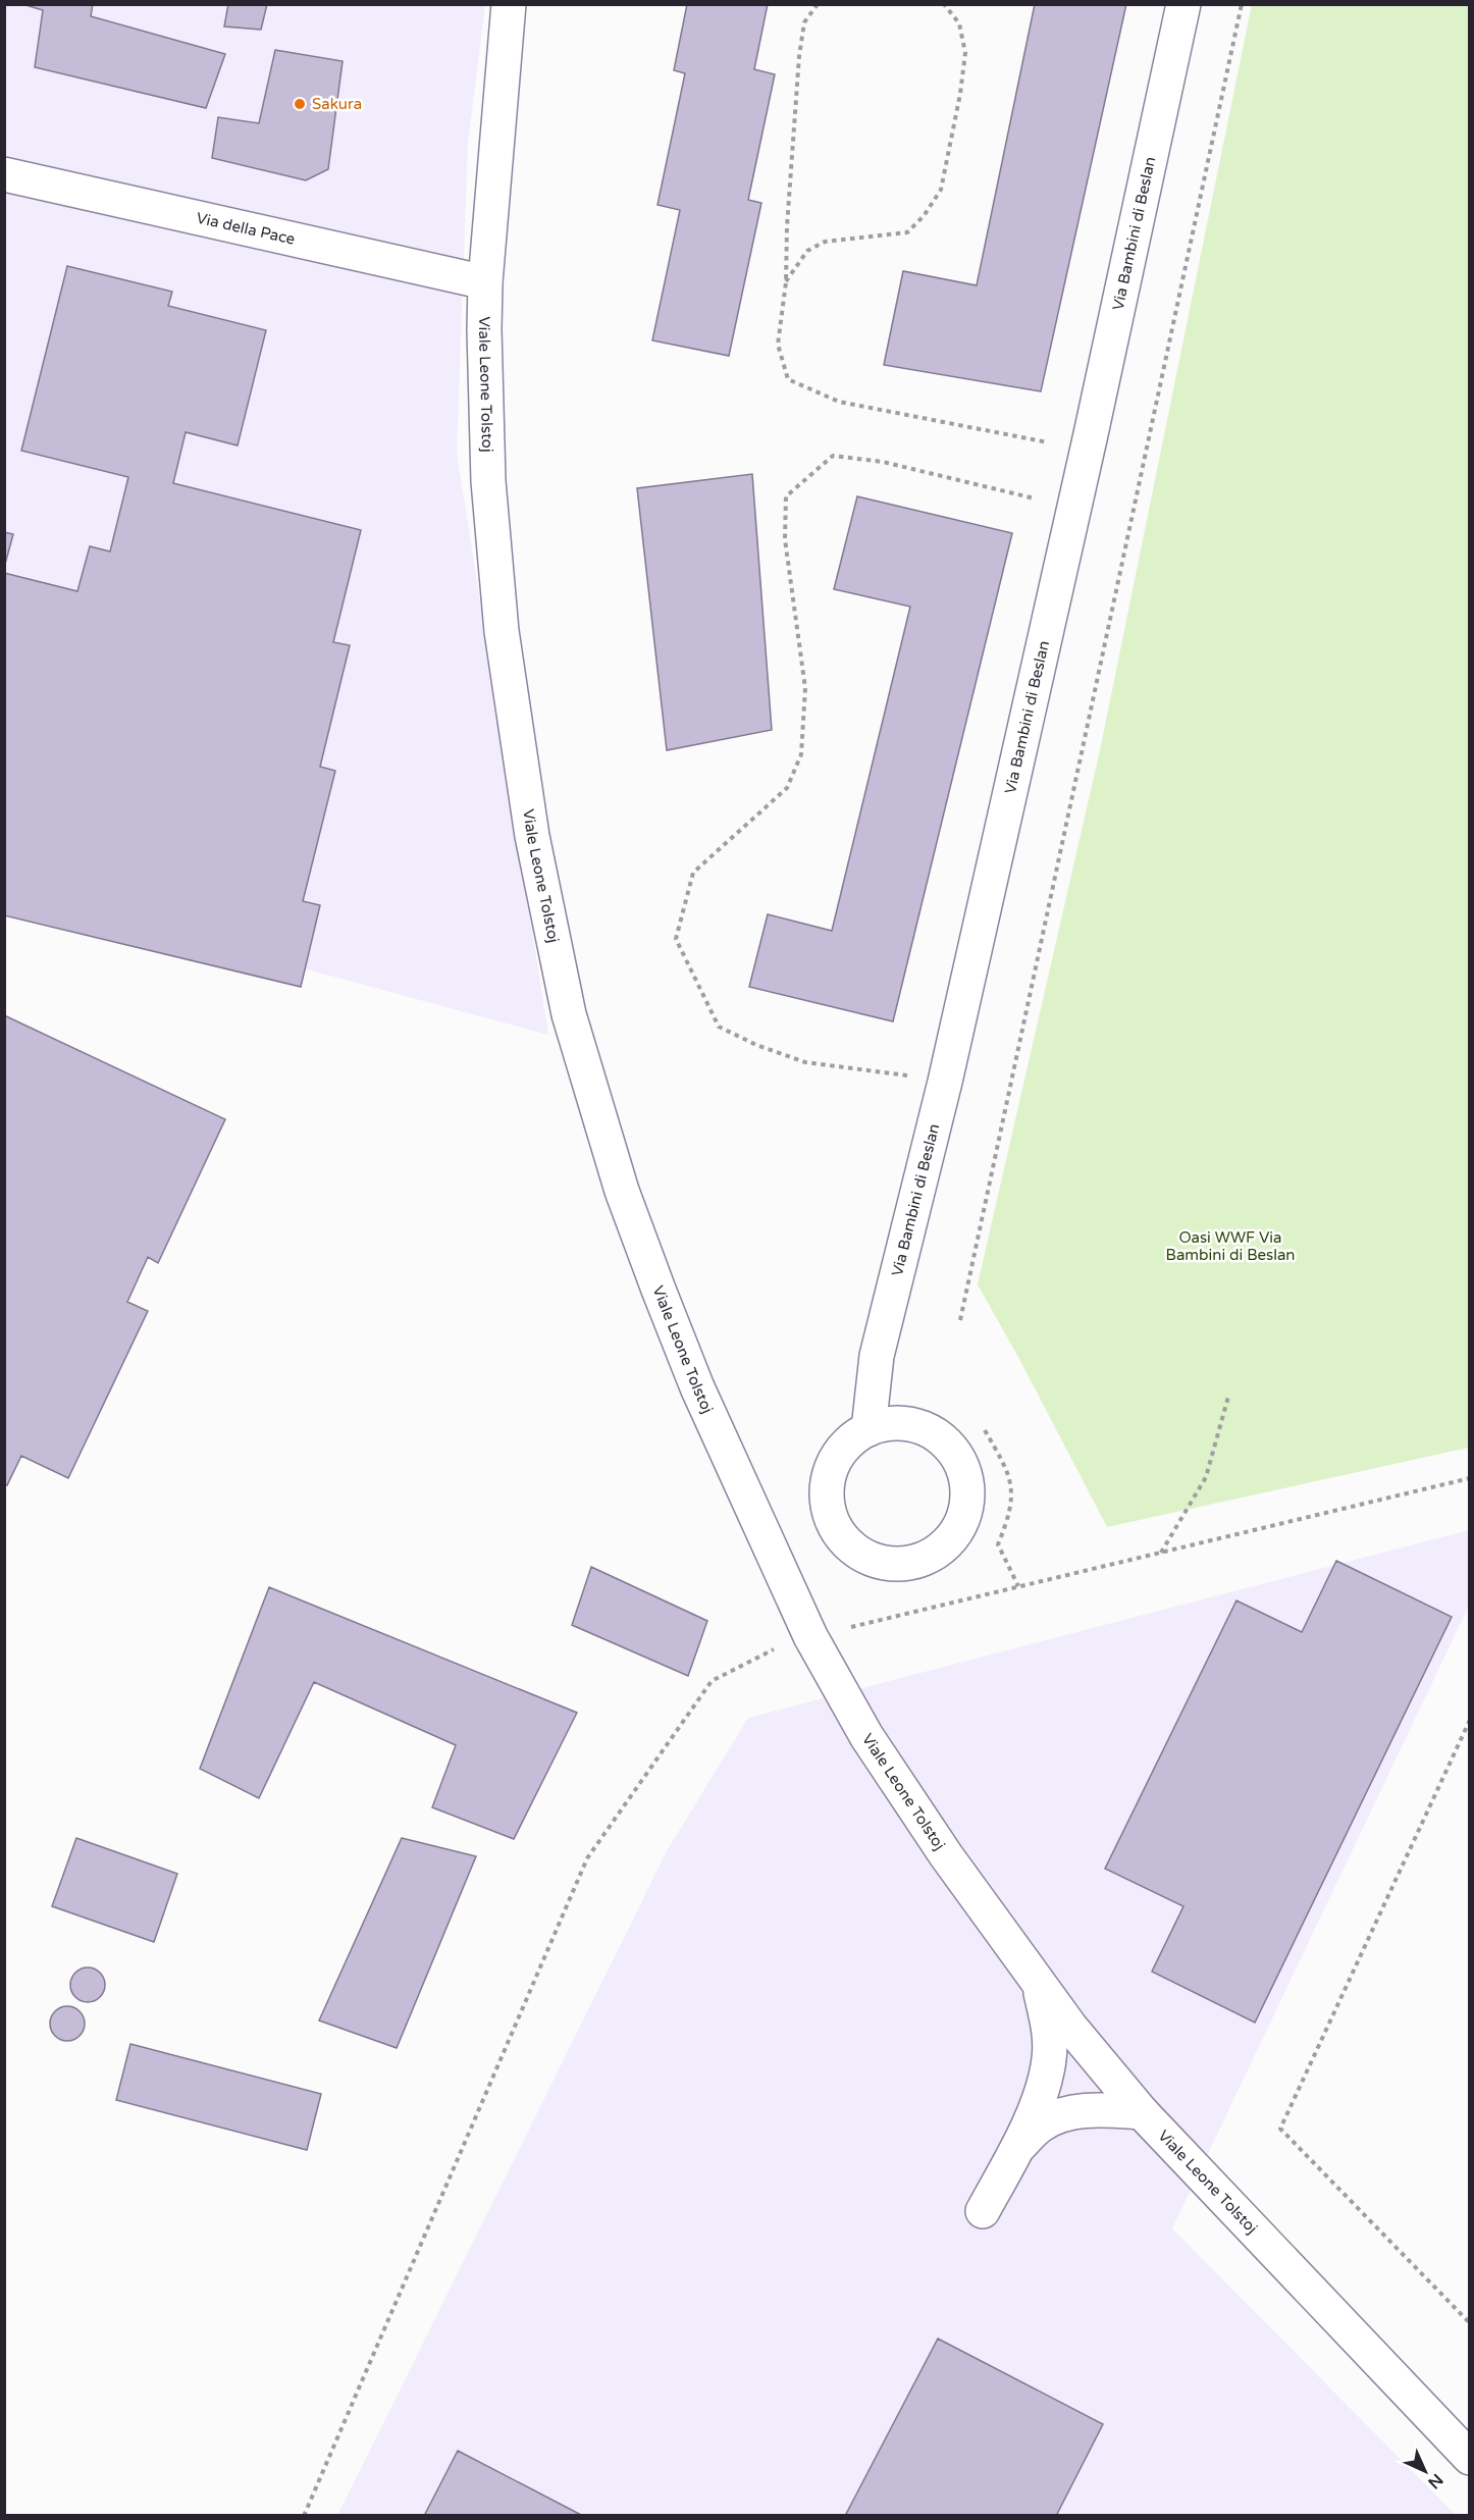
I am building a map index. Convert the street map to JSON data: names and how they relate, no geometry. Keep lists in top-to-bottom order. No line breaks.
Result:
{"streets":{"street":["Via della Pace","Via Bambini di Beslan","Viale Leone Tolstoj"]},"crossings":[["Via della Pace","Viale Leone Tolstoj"]],"parks":["Oasi WWF Via Bambini di Beslan"],"places":["Sakura"],"north":"bottom right"}
